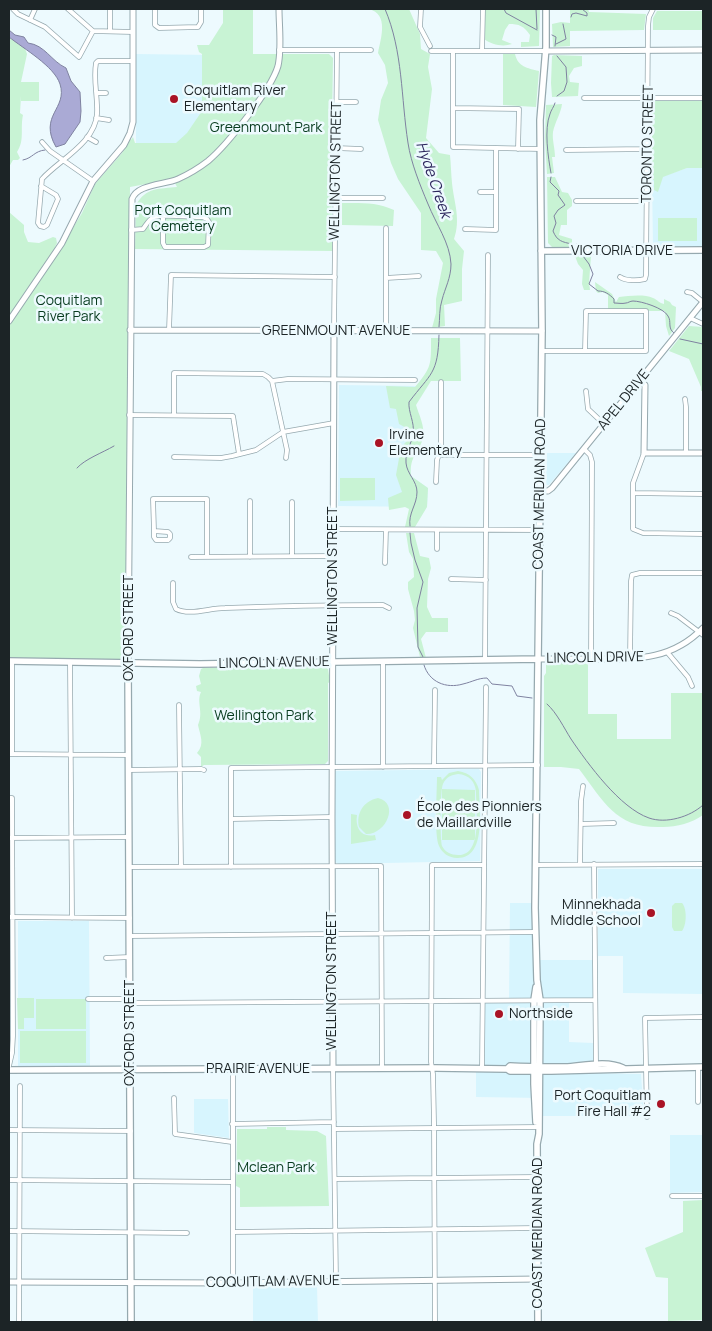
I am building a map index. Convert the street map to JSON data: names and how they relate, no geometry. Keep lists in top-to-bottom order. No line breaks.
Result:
{"streets":{"main road":["VICTORIA DRIVE","COAST MERIDIAN ROAD","OXFORD STREET","LINCOLN AVENUE","PRAIRIE AVENUE"],"street":["TORONTO STREET","WELLINGTON STREET","GREENMOUNT AVENUE","APEL DRIVE","LINCOLN DRIVE","COQUITLAM AVENUE"]},"crossings":[["TORONTO STREET","VICTORIA DRIVE"],["WELLINGTON STREET","GREENMOUNT AVENUE"],["WELLINGTON STREET","LINCOLN AVENUE"],["WELLINGTON STREET","PRAIRIE AVENUE"],["WELLINGTON STREET","COQUITLAM AVENUE"],["VICTORIA DRIVE","COAST MERIDIAN ROAD"],["GREENMOUNT AVENUE","COAST MERIDIAN ROAD"],["GREENMOUNT AVENUE","OXFORD STREET"],["APEL DRIVE","COAST MERIDIAN ROAD"],["COAST MERIDIAN ROAD","LINCOLN DRIVE"],["COAST MERIDIAN ROAD","LINCOLN AVENUE"],["COAST MERIDIAN ROAD","PRAIRIE AVENUE"],["COAST MERIDIAN ROAD","COQUITLAM AVENUE"],["OXFORD STREET","LINCOLN AVENUE"],["OXFORD STREET","PRAIRIE AVENUE"],["OXFORD STREET","COQUITLAM AVENUE"],["LINCOLN DRIVE","LINCOLN AVENUE"]],"water":["Hyde Creek"],"parks":["Greenmount Park","Port Coquitlam Cemetery","Coquitlam River Park","Wellington Park","Mclean Park"],"places":["Coquitlam River Elementary","Irvine Elementary","École des Pionniers de Maillardville","Minnekhada Middle School","Northside","Port Coquitlam Fire Hall #2"]}
